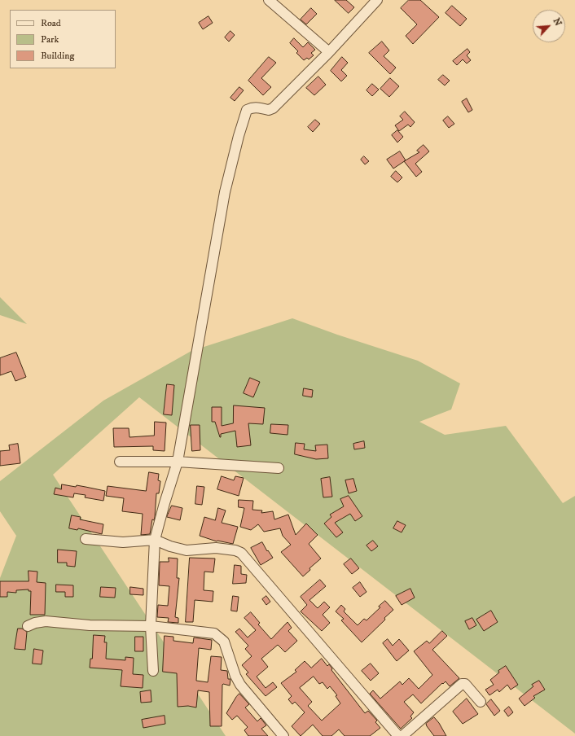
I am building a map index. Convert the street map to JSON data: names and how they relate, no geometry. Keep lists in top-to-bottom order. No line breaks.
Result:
{"legend":["Road","Park","Building"],"north":"top right"}
